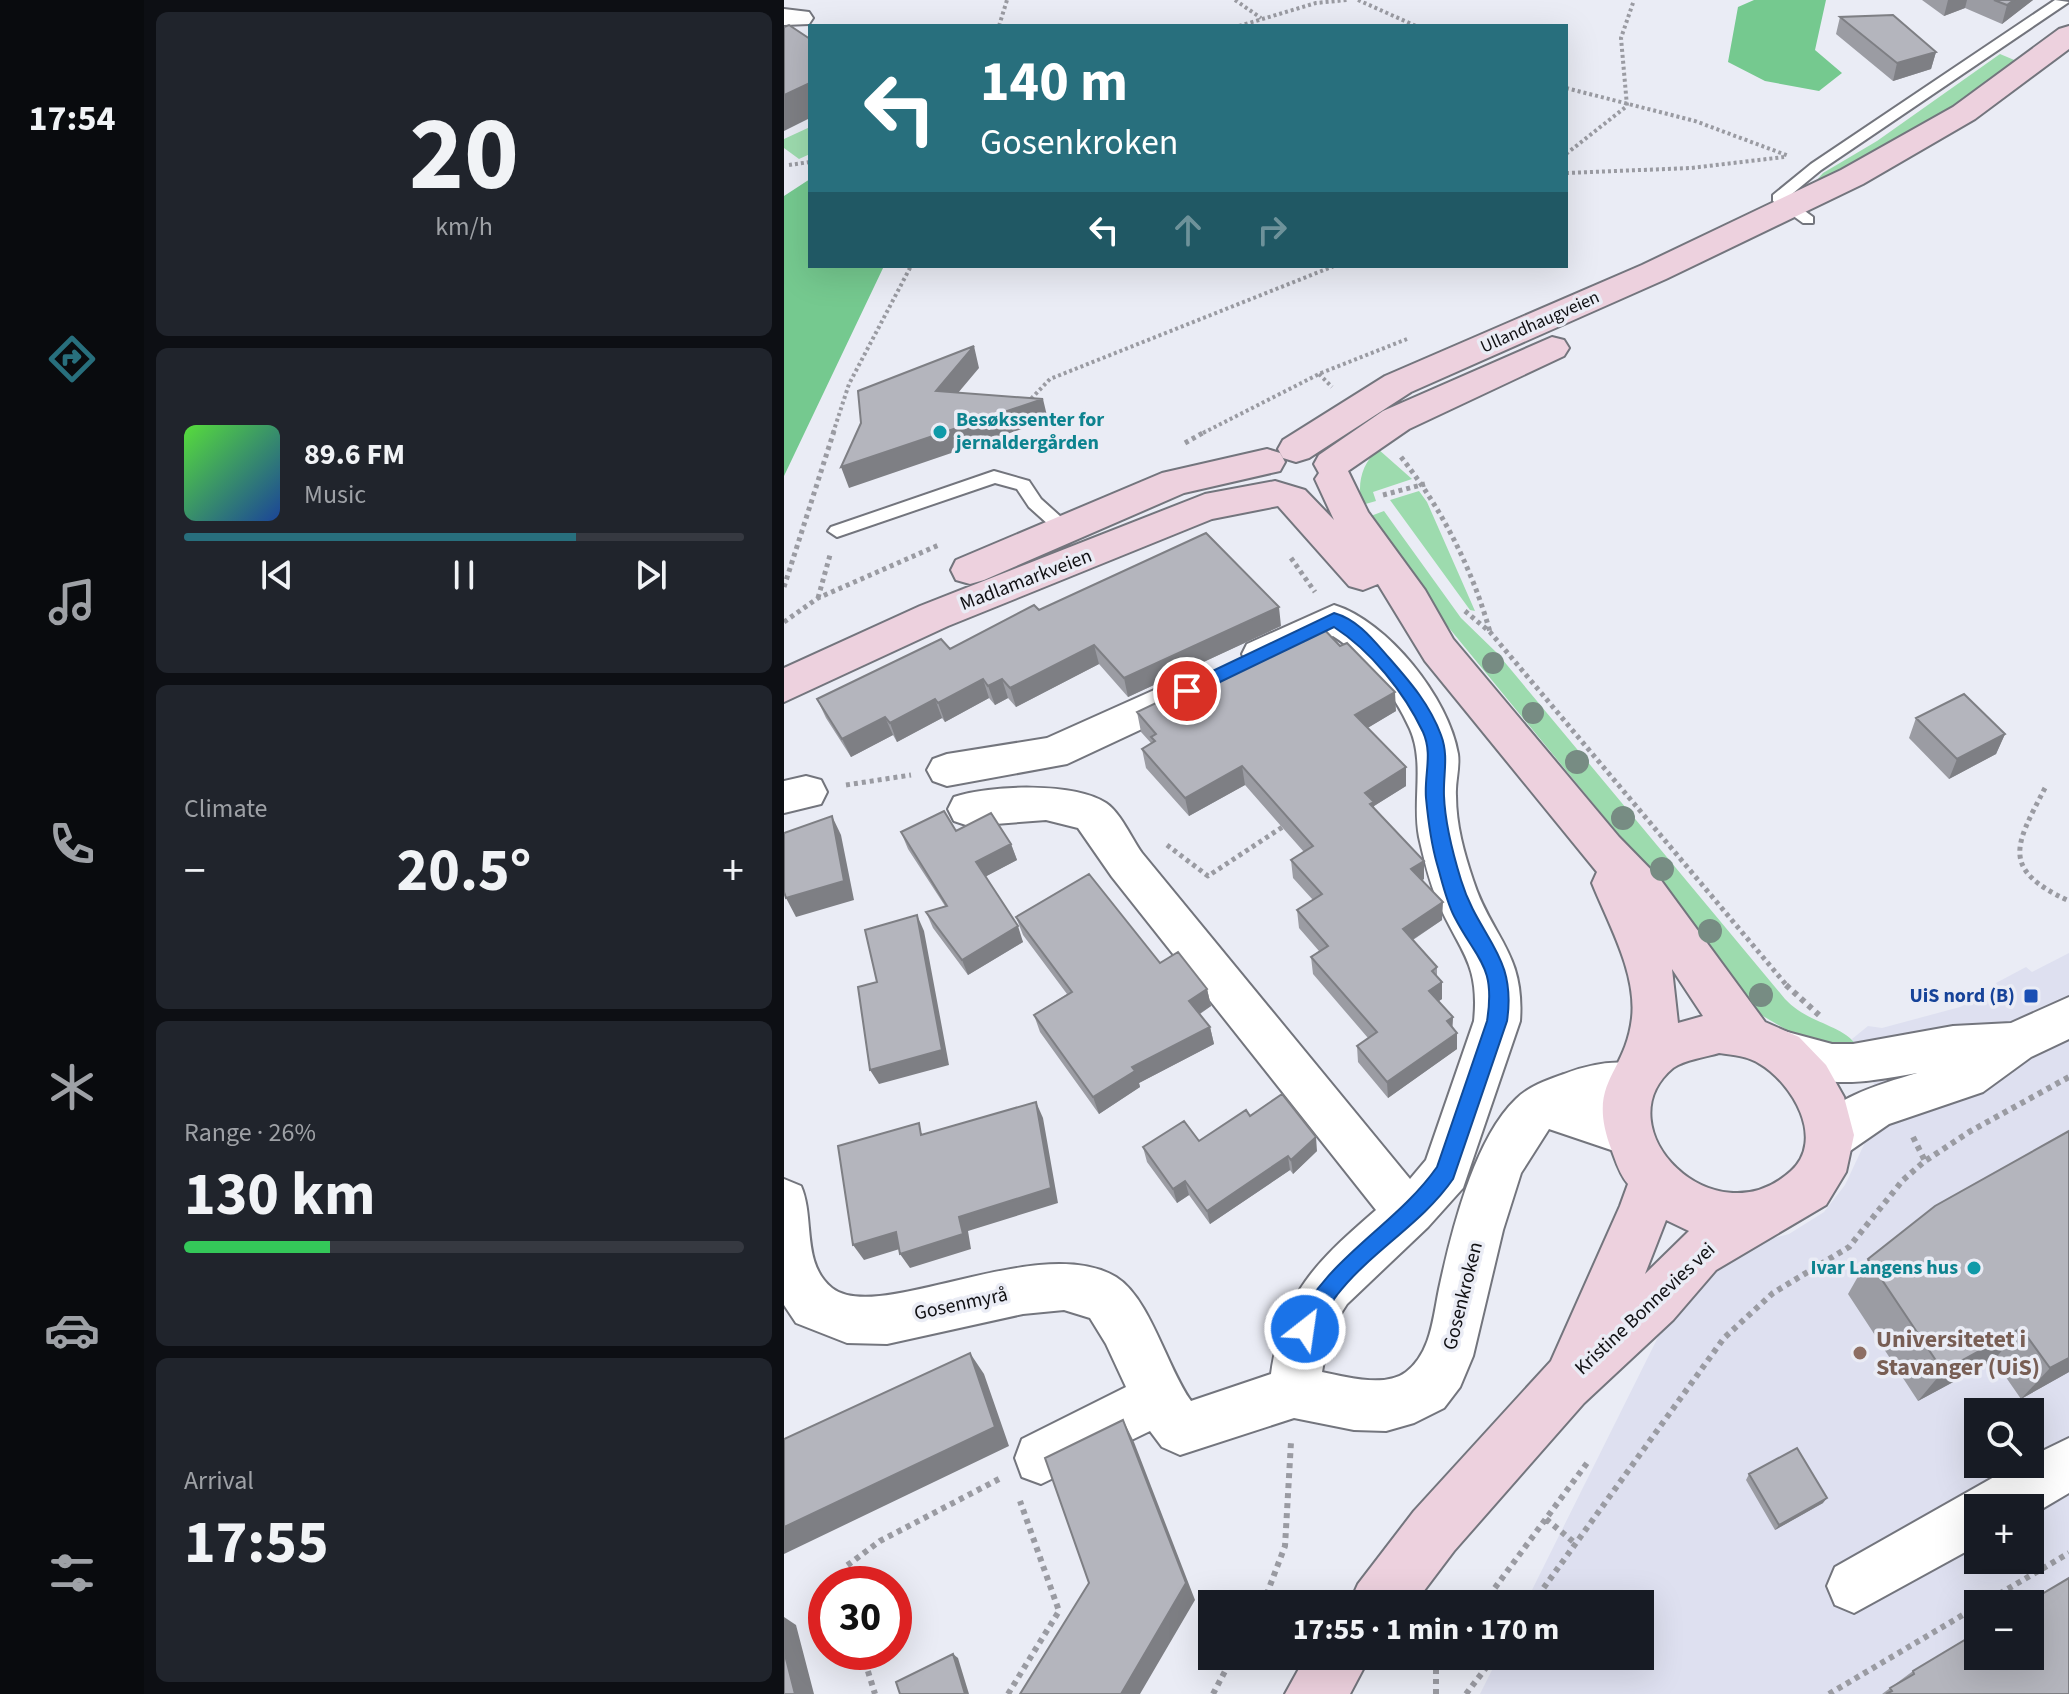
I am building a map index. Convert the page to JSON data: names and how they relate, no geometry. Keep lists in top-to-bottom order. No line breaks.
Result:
{"streets":{"main road":["Ullandhaugveien","Madlamarkveien","Kristine Bonnevies vei"],"street":["Gosenkroken","Gosenmyrå"]},"crossings":[["Ullandhaugveien","Madlamarkveien"],["Gosenkroken","Gosenmyrå"],["Gosenkroken","Kristine Bonnevies vei"]],"places":{"other":["Besøkssenter for jernaldergården","Ivar Langens hus","Universitetet i Stavanger (UiS)"],"transit":["UiS nord (B)"]},"page":{"tabs":"17:54","tile":[["20","km/h"],"Climate",["Range · 26%","130 km"],["Arrival","17:55"]],"turn":["140 m","Gosenkroken"],"song":["89.6 FM","Music"],"heat":["−","20.5°","+"],"map_buttons":["+","−"],"limit":"30","trip":"17:55 · 1 min · 170 m"}}
